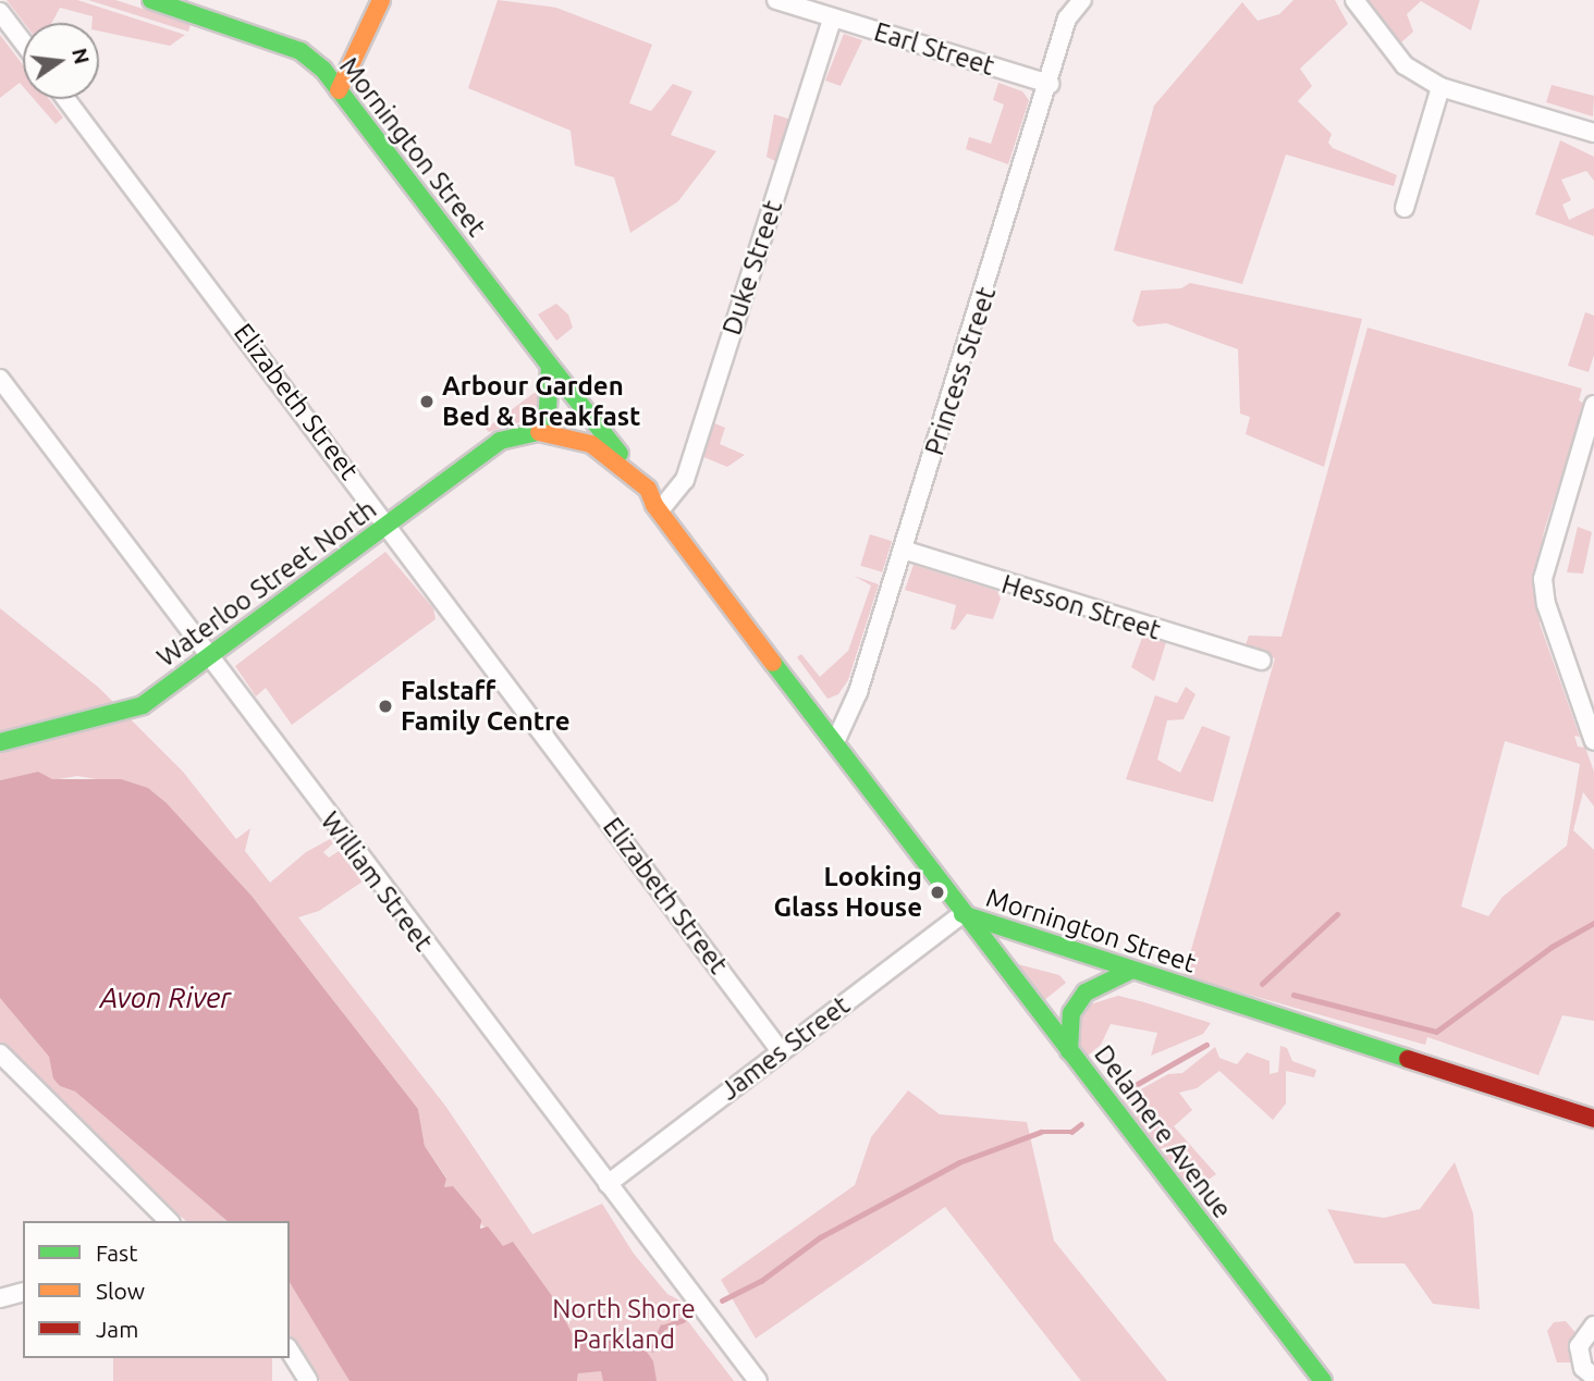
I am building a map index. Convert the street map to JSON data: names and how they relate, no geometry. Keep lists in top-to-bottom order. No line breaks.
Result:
{"streets":{"main road":["Mornington Street","Waterloo Street North","Delamere Avenue"],"street":["Earl Street","Duke Street","Princess Street","Elizabeth Street","Hesson Street","William Street","James Street"]},"crossings":[["Earl Street","Duke Street"],["Earl Street","Princess Street"],["Mornington Street","Duke Street"],["Mornington Street","Princess Street"],["Mornington Street","Waterloo Street North"],["Mornington Street","James Street"],["Mornington Street","Delamere Avenue"],["Princess Street","Hesson Street"],["Elizabeth Street","Waterloo Street North"],["Elizabeth Street","James Street"],["Waterloo Street North","William Street"],["William Street","James Street"],["James Street","Delamere Avenue"]],"water":["Avon River"],"parks":["North Shore Parkland"],"places":["Arbour Garden Bed & Breakfast","Falstaff Family Centre","Looking Glass House"],"legend":["Fast","Slow","Jam"],"north":"right"}
